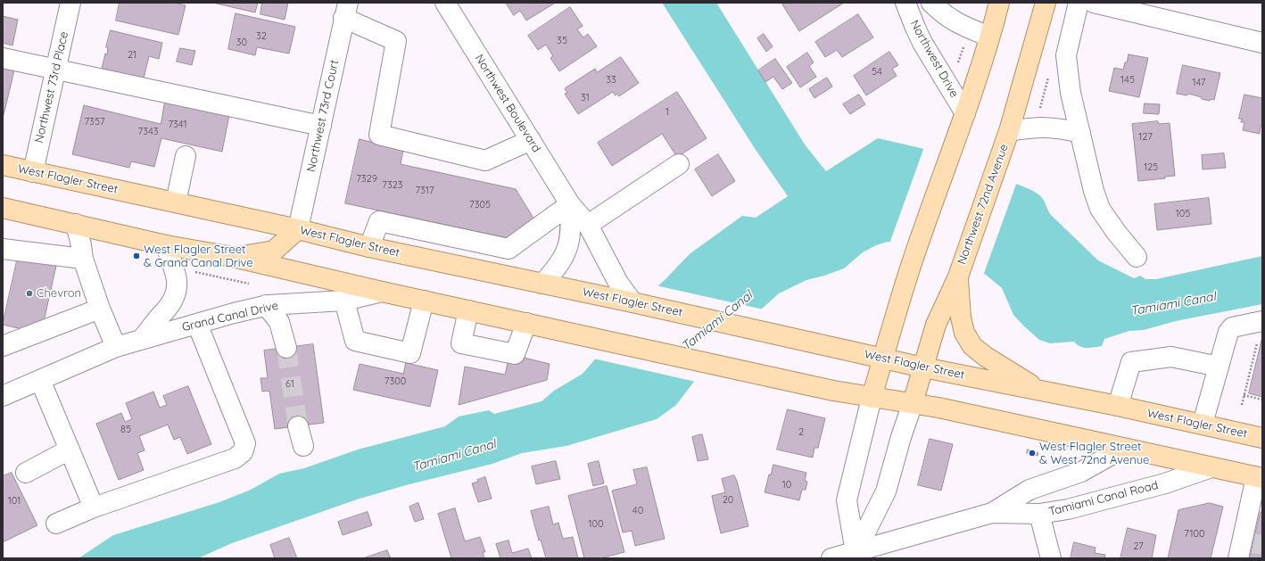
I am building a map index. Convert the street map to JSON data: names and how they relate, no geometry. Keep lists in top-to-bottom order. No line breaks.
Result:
{"streets":{"main road":["West Flagler Street","Northwest 72nd Avenue"],"street":["Northwest Drive","Northwest 73rd Place","Northwest Boulevard","Northwest 73rd Court","Grand Canal Drive","Tamiami Canal Road"]},"crossings":[["Northwest 73rd Place","West Flagler Street"],["Northwest Boulevard","West Flagler Street"],["Northwest 73rd Court","West Flagler Street"],["West Flagler Street","Northwest 72nd Avenue"]],"water":["Tamiami Canal"],"places":["West Flagler Street & Grand Canal Drive","Chevron","West Flagler Street & West 72nd Avenue"],"house_numbers":["32","35","30","21","54","33","145","147","31","1","7357","7341","7343","127","125","7329","7323","7317","7305","105","7300","61","85","2","10","20","101","40","100","7100","27"]}
